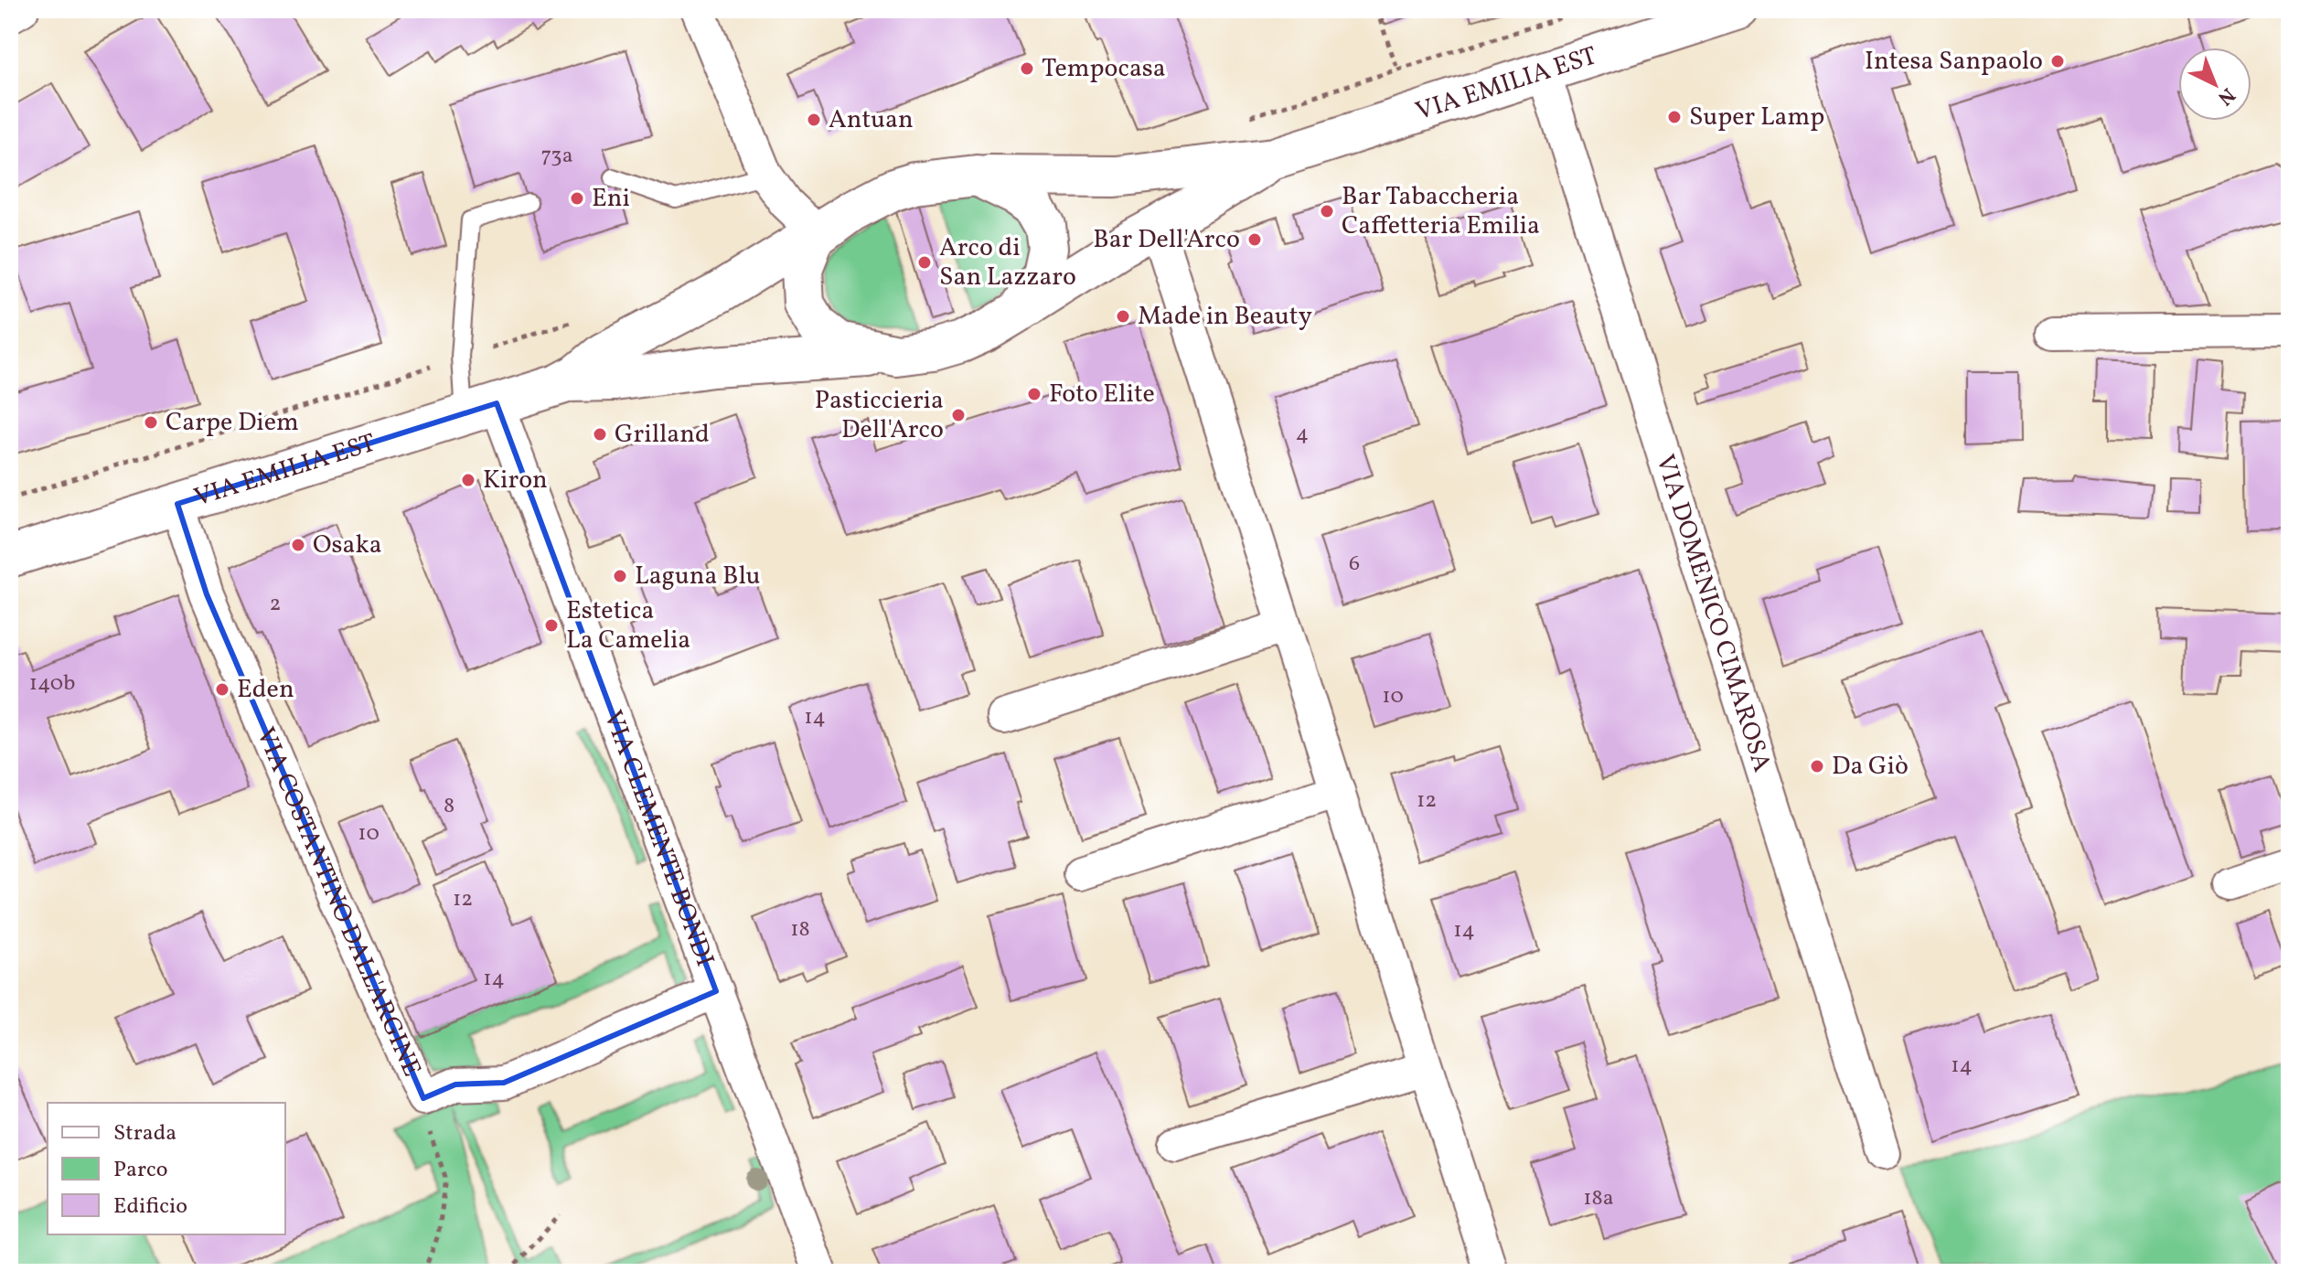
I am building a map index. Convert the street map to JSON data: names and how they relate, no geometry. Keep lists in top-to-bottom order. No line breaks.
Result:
{"streets":{"main road":["VIA EMILIA EST"],"street":["VIA DOMENICO CIMAROSA","VIA CLEMENTE BONDI","VIA COSTANTINO DALL'ARGINE"]},"crossings":[["VIA EMILIA EST","VIA DOMENICO CIMAROSA"],["VIA EMILIA EST","VIA CLEMENTE BONDI"],["VIA EMILIA EST","VIA COSTANTINO DALL'ARGINE"],["VIA CLEMENTE BONDI","VIA COSTANTINO DALL'ARGINE"]],"places":["Intesa Sanpaolo","Tempocasa","Super Lamp","Antuan","Eni","Bar Tabaccheria Caffetteria Emilia","Bar Dell'Arco","Arco di San Lazzaro","Made in Beauty","Foto Elite","Pasticcieria Dell'Arco","Carpe Diem","Grilland","Kiron","Osaka","Laguna Blu","Estetica La Camelia","Eden","Da Giò"],"house_numbers":["73a","4","6","2","140b","10","14","12","8","10","12","18","14","14","14","18a"],"legend":["Strada","Parco","Edificio"],"north":"bottom right"}
